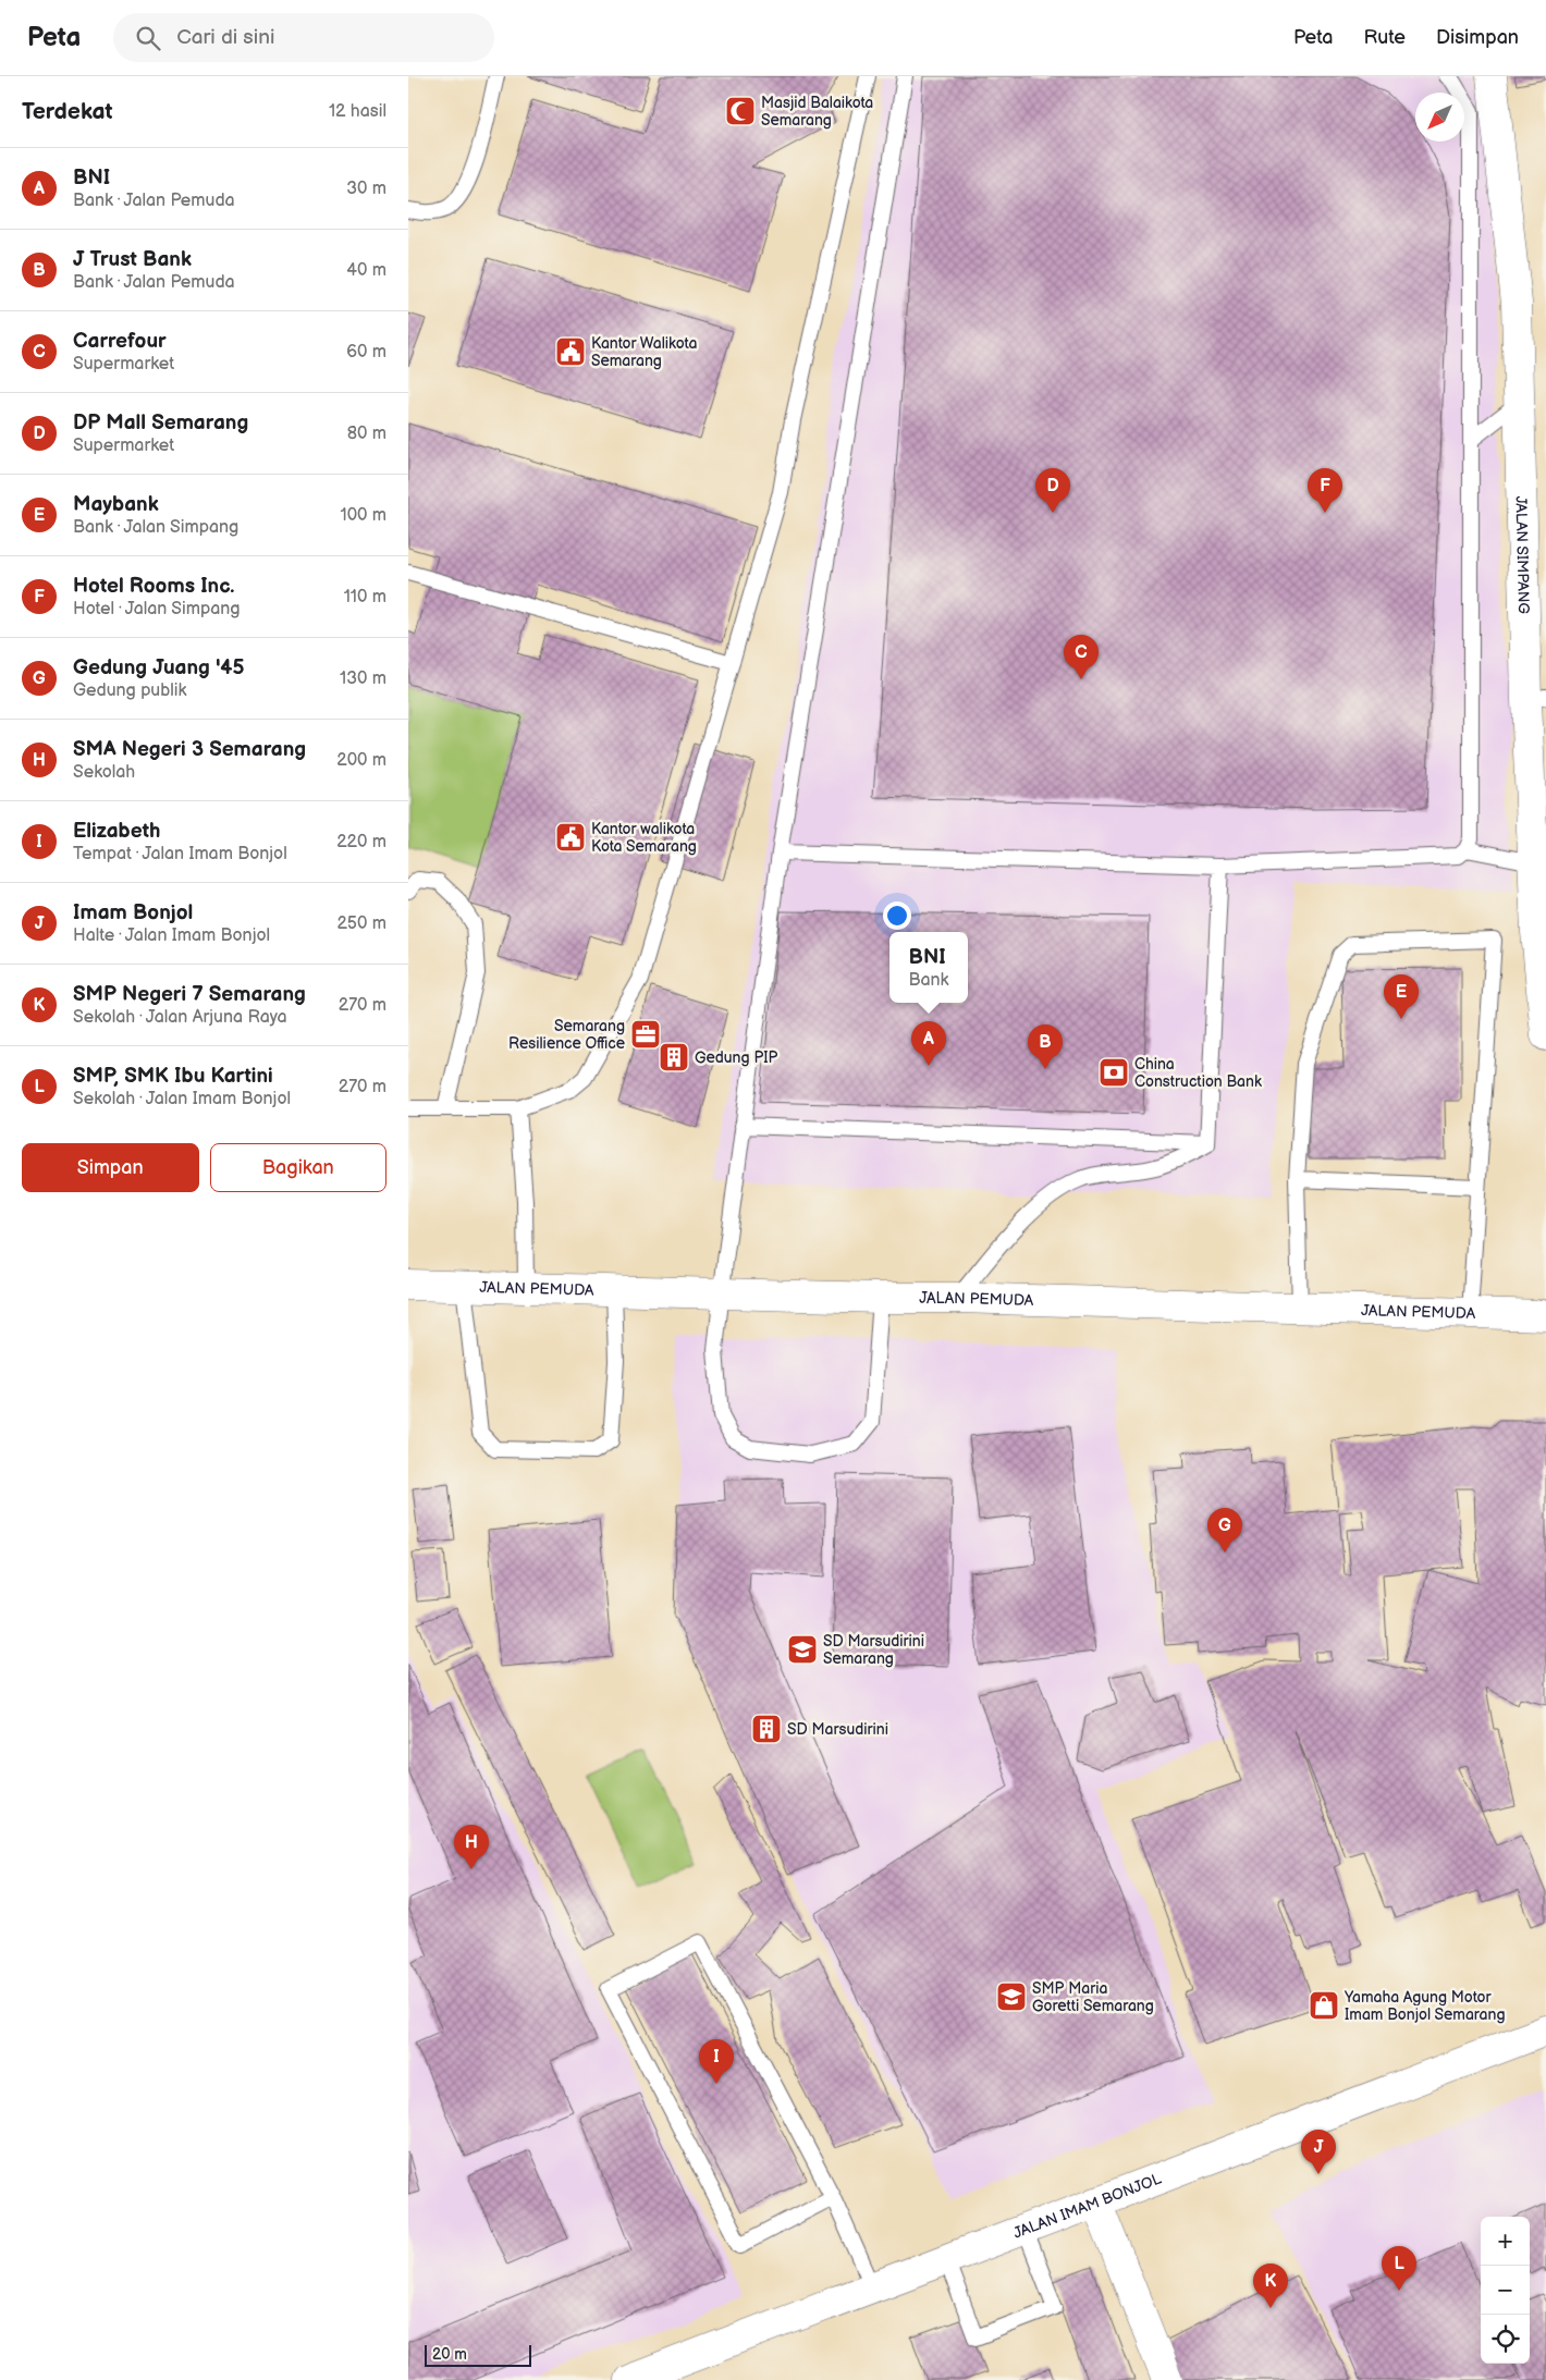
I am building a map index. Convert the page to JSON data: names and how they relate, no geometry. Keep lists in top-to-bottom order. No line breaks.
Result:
{"streets":{"main road":["JALAN SIMPANG","JALAN PEMUDA","JALAN IMAM BONJOL"]},"places":{"mosque":["Masjid Balaikota Semarang"],"public building":["Kantor Walikota Semarang","Kantor walikota Kota Semarang"],"office":["Semarang Resilience Office"],"building":["Gedung PIP","SD Marsudirini"],"bank":["China Construction Bank"],"school or university":["SD Marsudirini Semarang","SMP Maria Goretti Semarang"],"shop":["Yamaha Agung Motor Imam Bonjol Semarang"]},"scale_bar":"20 m","north":"bottom left","page":{"header":"Peta","search":"Cari di sini","nav":["Peta","Rute","Disimpan"],"heading":["Terdekat","12 hasil"],"list":[{"mark":"A","name":"BNI","note":"Bank · Jalan Pemuda","value":"30 m"},{"mark":"B","name":"J Trust Bank","note":"Bank · Jalan Pemuda","value":"40 m"},{"mark":"C","name":"Carrefour","note":"Supermarket","value":"60 m"},{"mark":"D","name":"DP Mall Semarang","note":"Supermarket","value":"80 m"},{"mark":"E","name":"Maybank","note":"Bank · Jalan Simpang","value":"100 m"},{"mark":"F","name":"Hotel Rooms Inc.","note":"Hotel · Jalan Simpang","value":"110 m"},{"mark":"G","name":"Gedung Juang '45","note":"Gedung publik","value":"130 m"},{"mark":"H","name":"SMA Negeri 3 Semarang","note":"Sekolah","value":"200 m"},{"mark":"I","name":"Elizabeth","note":"Tempat · Jalan Imam Bonjol","value":"220 m"},{"mark":"J","name":"Imam Bonjol","note":"Halte · Jalan Imam Bonjol","value":"250 m"},{"mark":"K","name":"SMP Negeri 7 Semarang","note":"Sekolah · Jalan Arjuna Raya","value":"270 m"},{"mark":"L","name":"SMP, SMK Ibu Kartini","note":"Sekolah · Jalan Imam Bonjol","value":"270 m"}],"pins":["D","F","C","E","A","B","G","H","I","J","L","K"],"popup":["BNI","Bank"],"buttons":["Simpan","Bagikan"],"map_buttons":["+","−"],"scale":"20 m"}}
